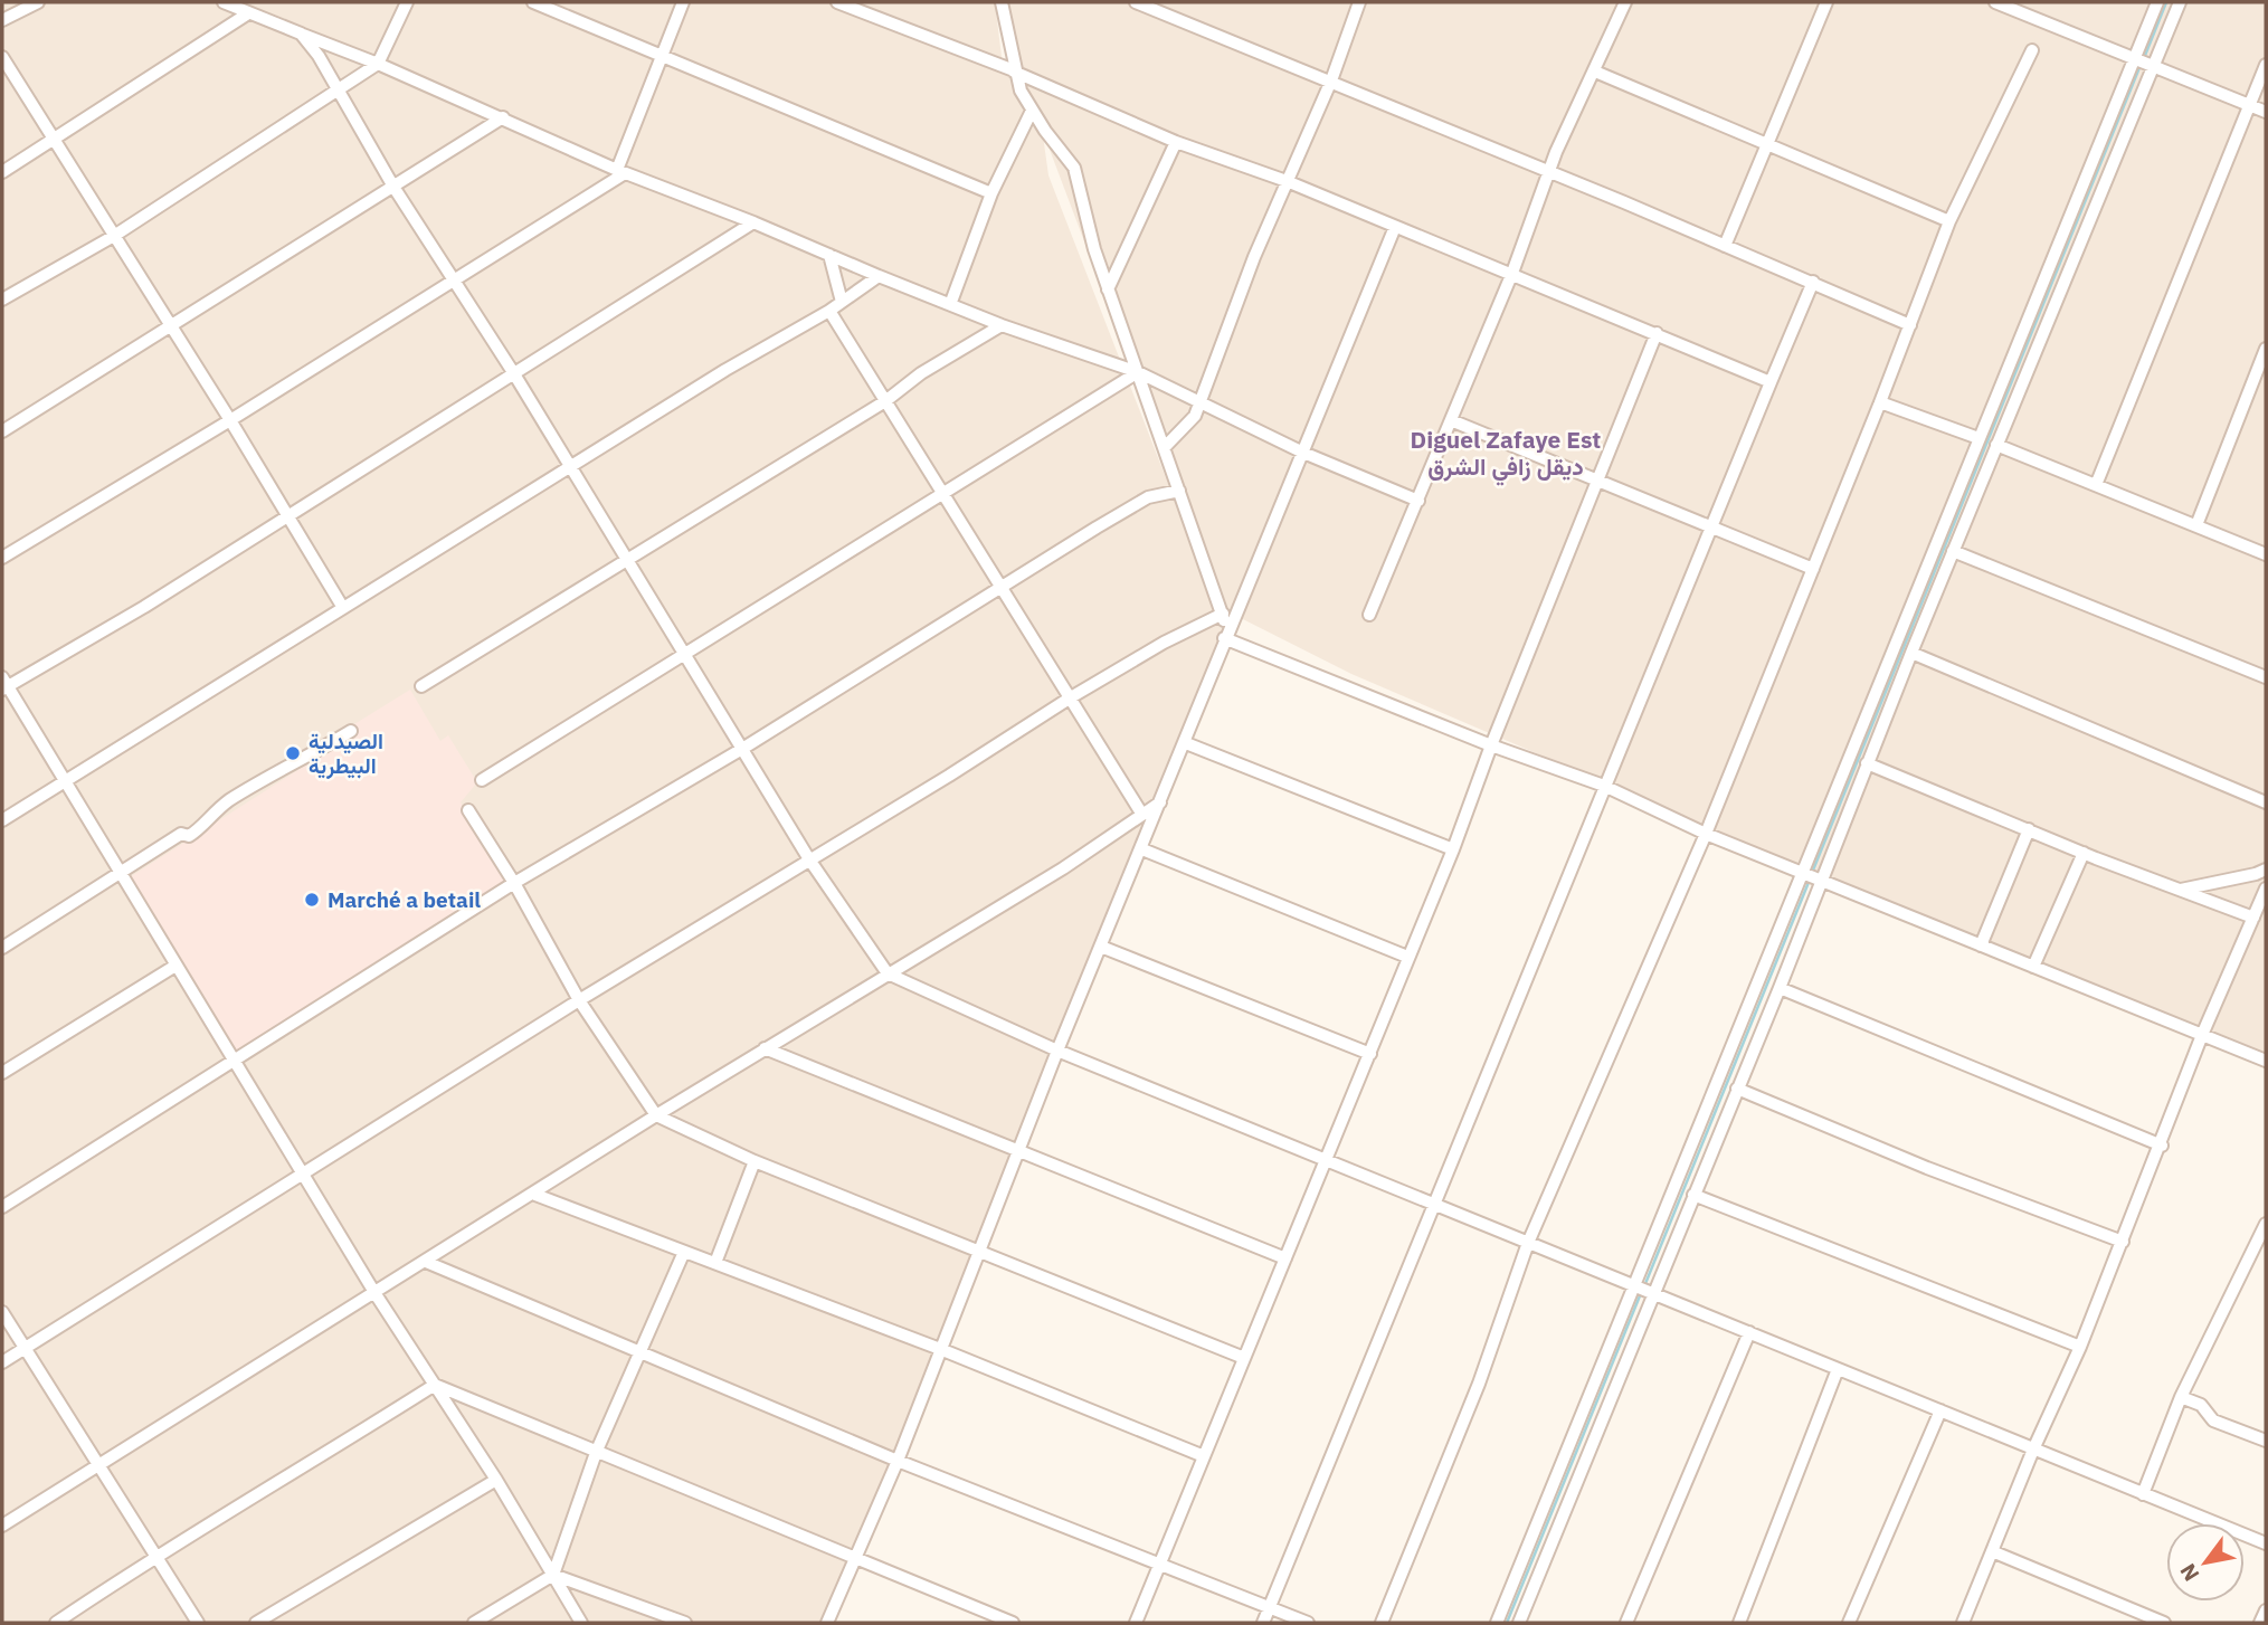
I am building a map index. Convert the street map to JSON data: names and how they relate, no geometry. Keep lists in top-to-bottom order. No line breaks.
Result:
{"districts":["Diguel Zafaye Est ديقل زافي الشرق"],"places":["الصيدلية البيطرية","Marché a betail"],"north":"bottom left"}
